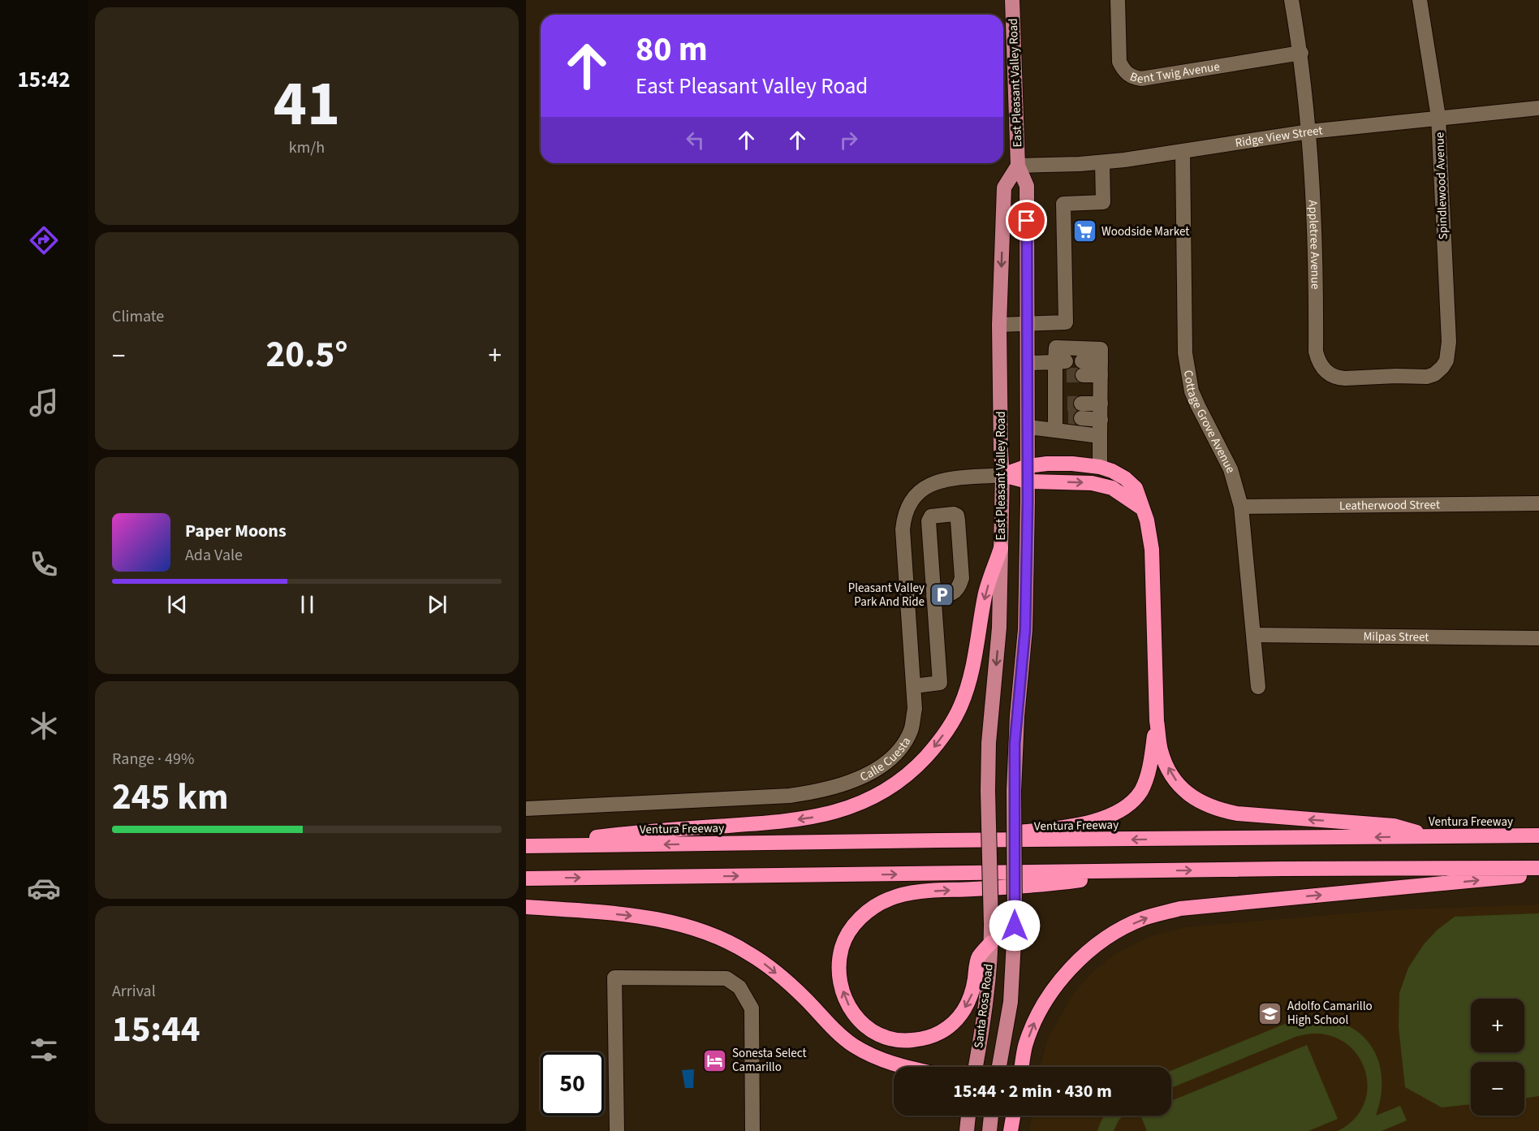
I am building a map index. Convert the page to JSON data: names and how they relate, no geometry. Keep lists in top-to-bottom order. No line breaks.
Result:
{"streets":{"highway":["Ventura Freeway"],"main road":["East Pleasant Valley Road","Santa Rosa Road"],"street":["Bent Twig Avenue","Ridge View Street","Spindlewood Avenue","Appletree Avenue","Cottage Grove Avenue","Leatherwood Street","Milpas Street","Calle Cuesta"]},"crossings":[["Bent Twig Avenue","Appletree Avenue"],["East Pleasant Valley Road","Ridge View Street"],["East Pleasant Valley Road","Calle Cuesta"],["East Pleasant Valley Road","Santa Rosa Road"],["Ridge View Street","Spindlewood Avenue"],["Ridge View Street","Appletree Avenue"],["Ridge View Street","Cottage Grove Avenue"],["Spindlewood Avenue","Appletree Avenue"],["Cottage Grove Avenue","Leatherwood Street"],["Cottage Grove Avenue","Milpas Street"]],"places":{"supermarket":["Woodside Market"],"parking":["Pleasant Valley Park And Ride"],"school or university":["Adolfo Camarillo High School"],"hotel":["Sonesta Select Camarillo"]},"page":{"tabs":"15:42","tile":[["41","km/h"],"Climate",["Range · 49%","245 km"],["Arrival","15:44"]],"turn":["80 m","East Pleasant Valley Road"],"heat":["−","20.5°","+"],"song":["Paper Moons","Ada Vale"],"map_buttons":["+","−"],"limit":"50","trip":"15:44 · 2 min · 430 m"}}
